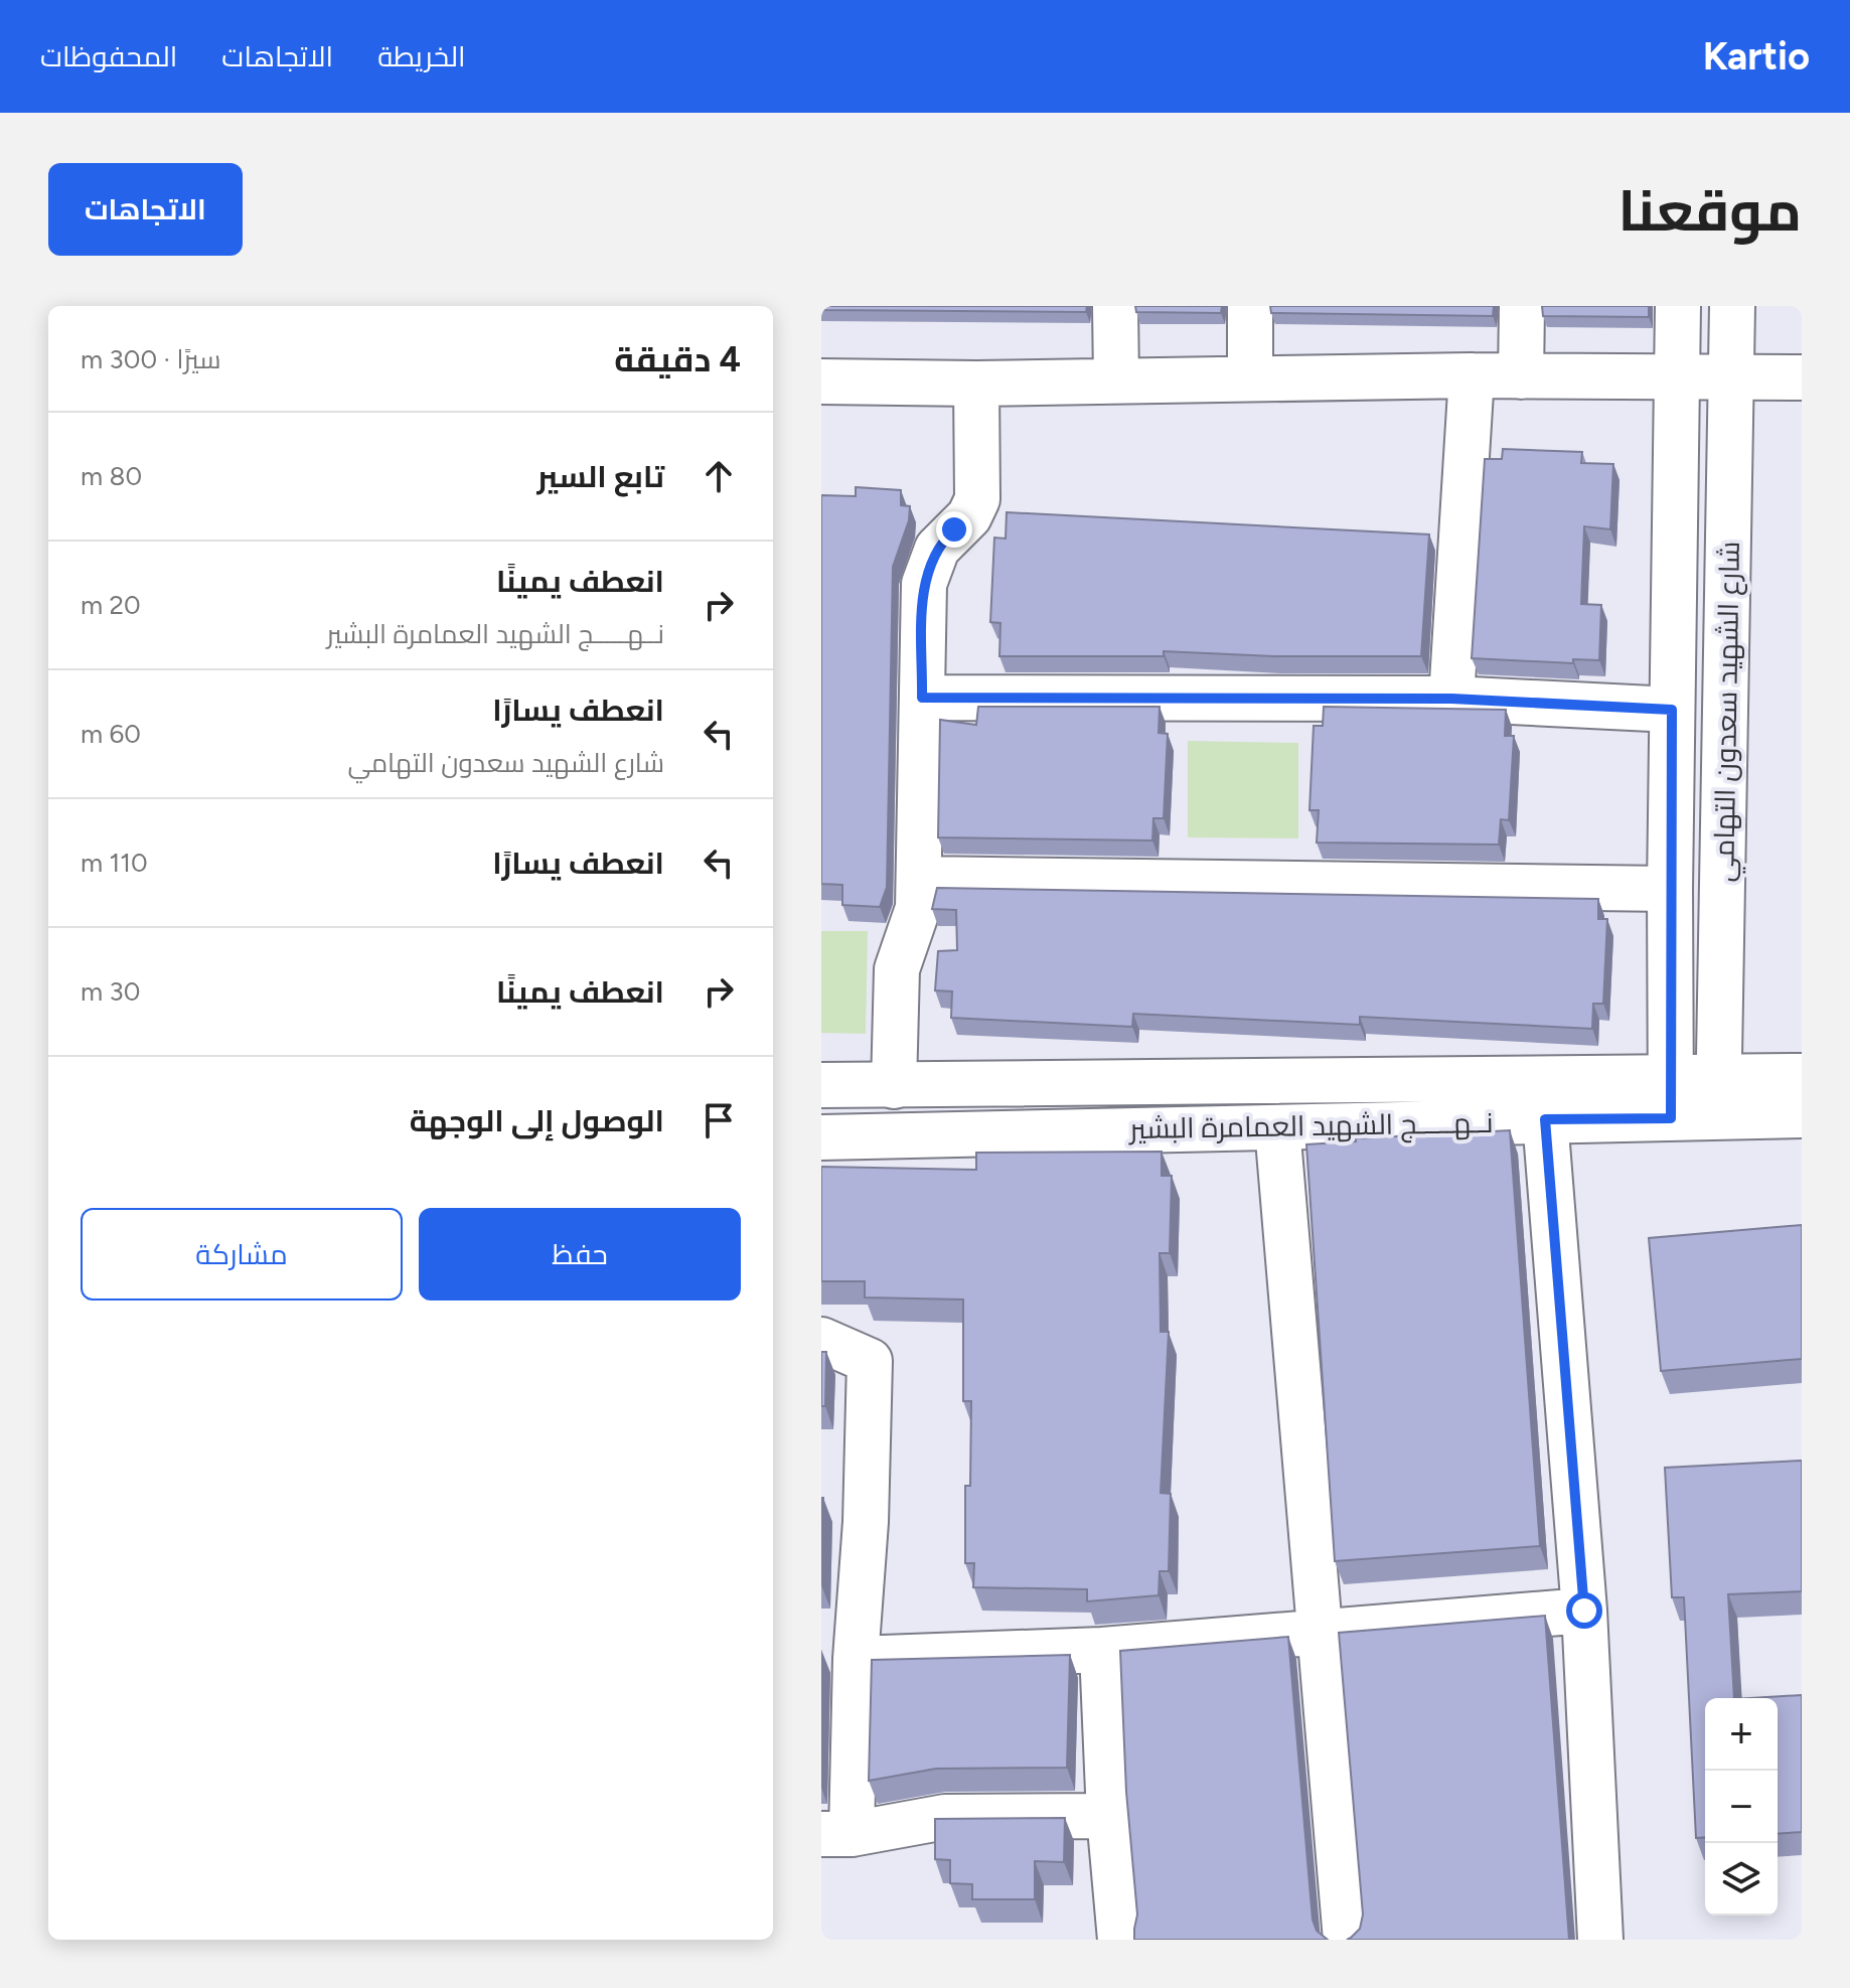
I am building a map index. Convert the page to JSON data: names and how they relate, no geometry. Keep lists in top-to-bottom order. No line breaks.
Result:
{"streets":{"street":["شارع الشهيد سعدون التهامي","نــهـــــج الشهيد العمامرة البشير"]},"crossings":[["شارع الشهيد سعدون التهامي","نــهـــــج الشهيد العمامرة البشير"]],"page":{"header":"Kartio","nav":["الخريطة","الاتجاهات","المحفوظات"],"title":"موقعنا","buttons":["الاتجاهات",["حفظ","مشاركة"]],"heading":["4 دقيقة","سيرًا · 300 m"],"list":[["تابع السير","80 m"],["انعطف يمينًا","نــهـــــج الشهيد العمامرة البشير","20 m"],["انعطف يسارًا","شارع الشهيد سعدون التهامي","60 m"],["انعطف يسارًا","110 m"],["انعطف يمينًا","30 m"],"الوصول إلى الوجهة"],"map_buttons":["+","−"]}}
